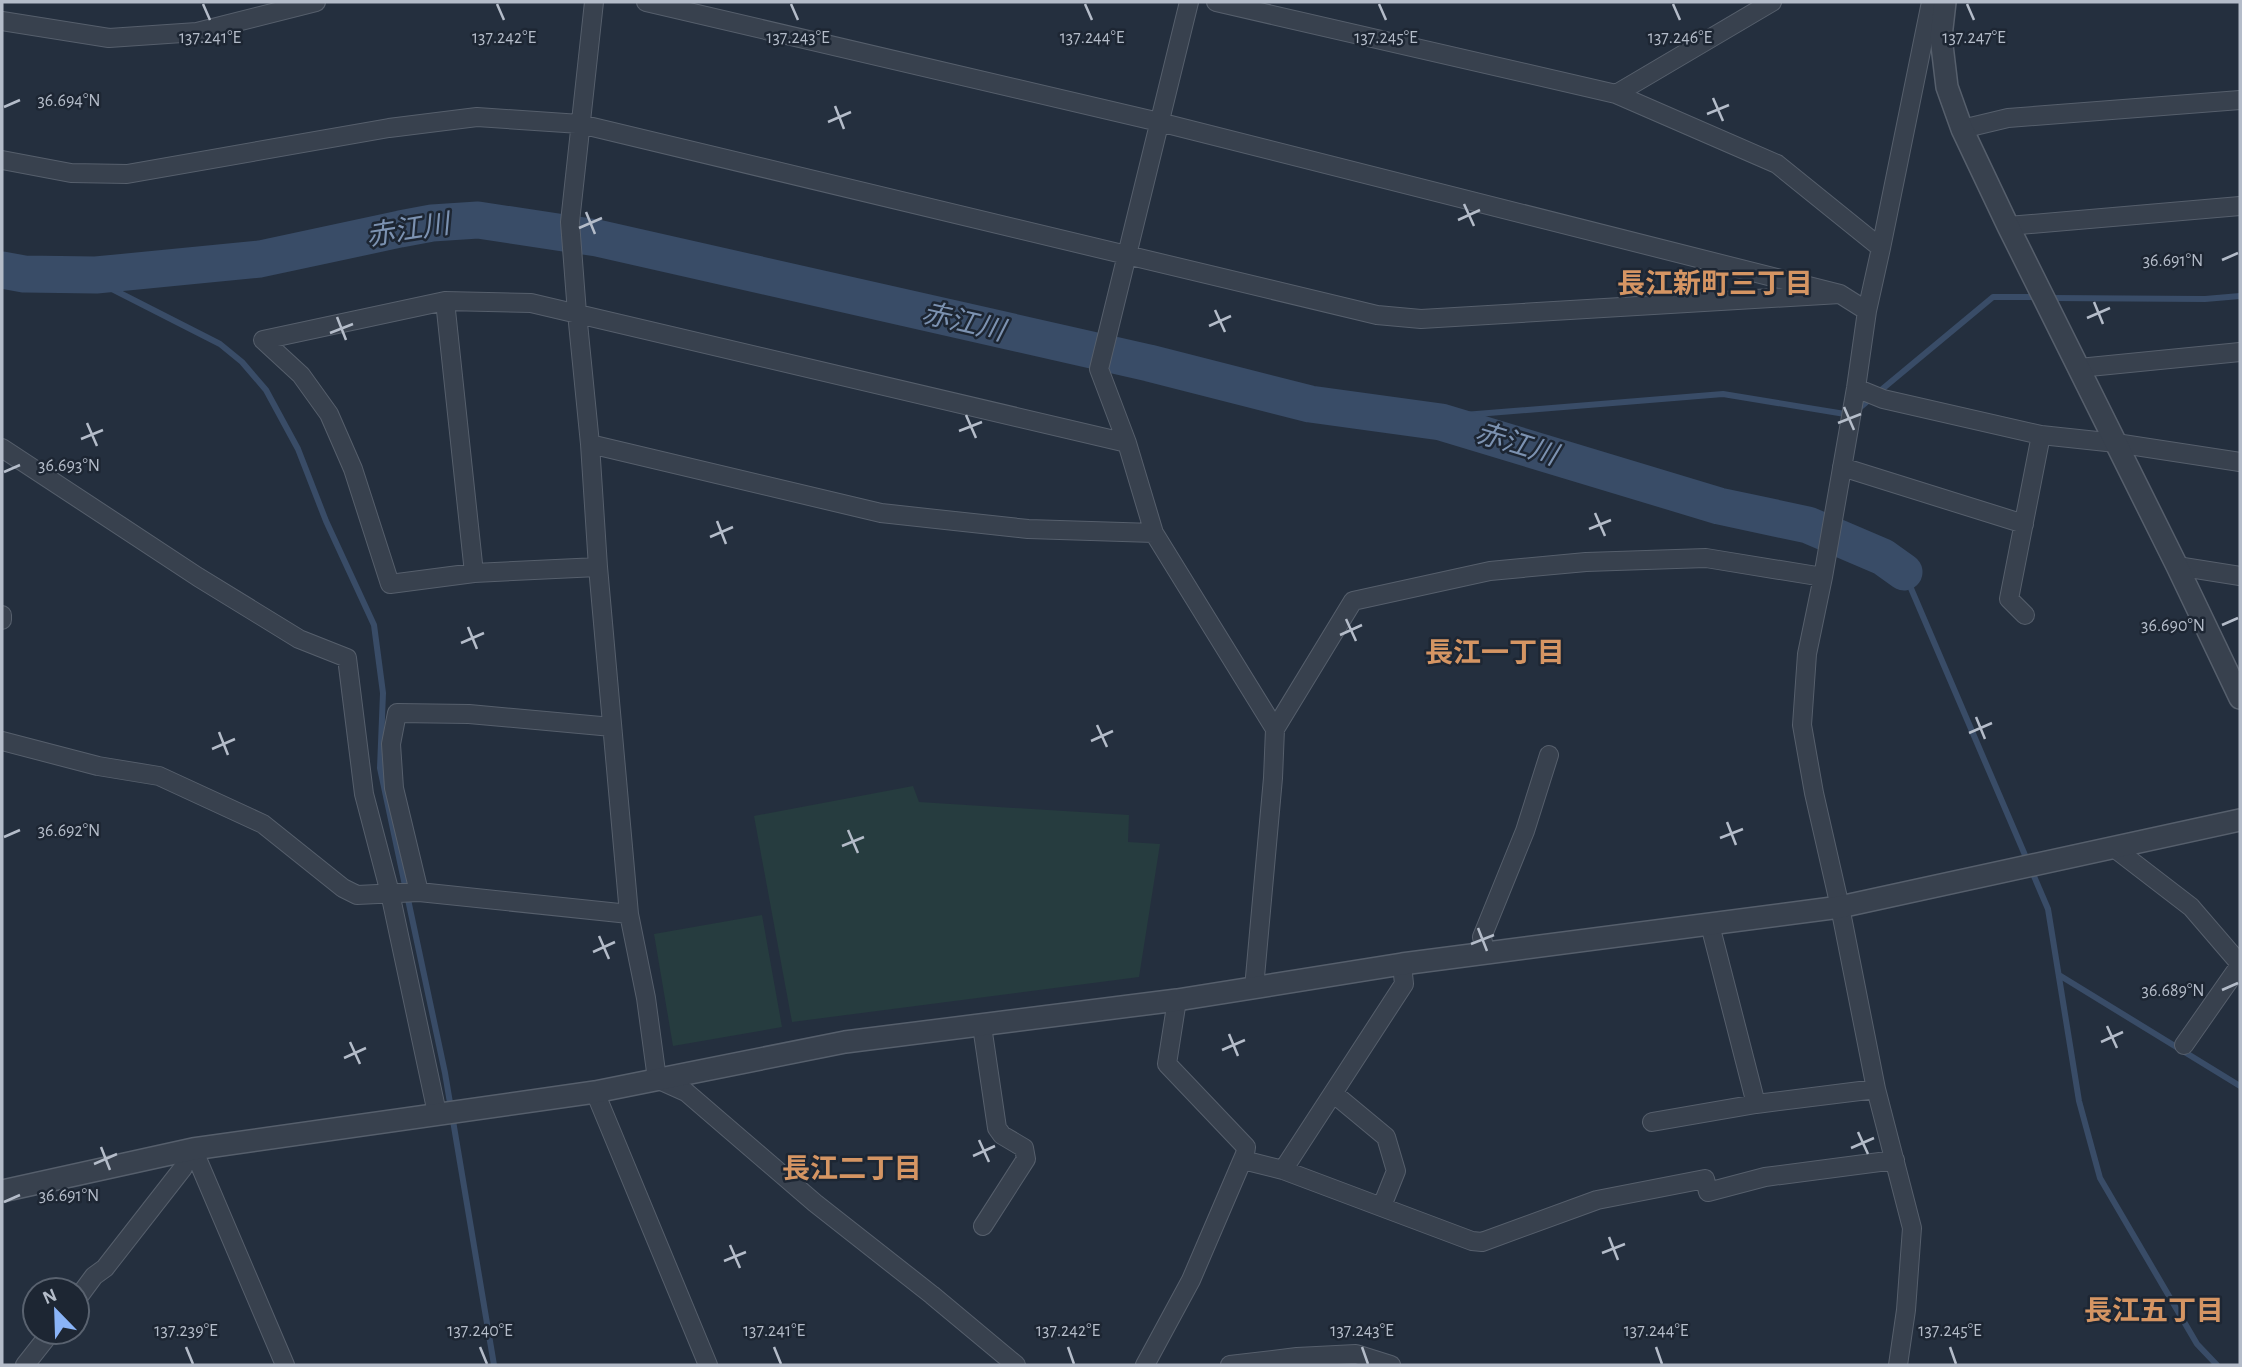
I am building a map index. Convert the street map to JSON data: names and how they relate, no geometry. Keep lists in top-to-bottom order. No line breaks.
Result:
{"districts":["長江新町三丁目","長江一丁目","長江二丁目","長江五丁目"],"water":["赤江川"],"north":"top left","coordinates":["137.241°E","137.242°E","137.243°E","137.244°E","137.245°E","137.246°E","137.247°E","36.694°N","36.691°N","36.693°N","36.690°N","36.692°N","36.689°N","137.239°E","137.240°E"]}
